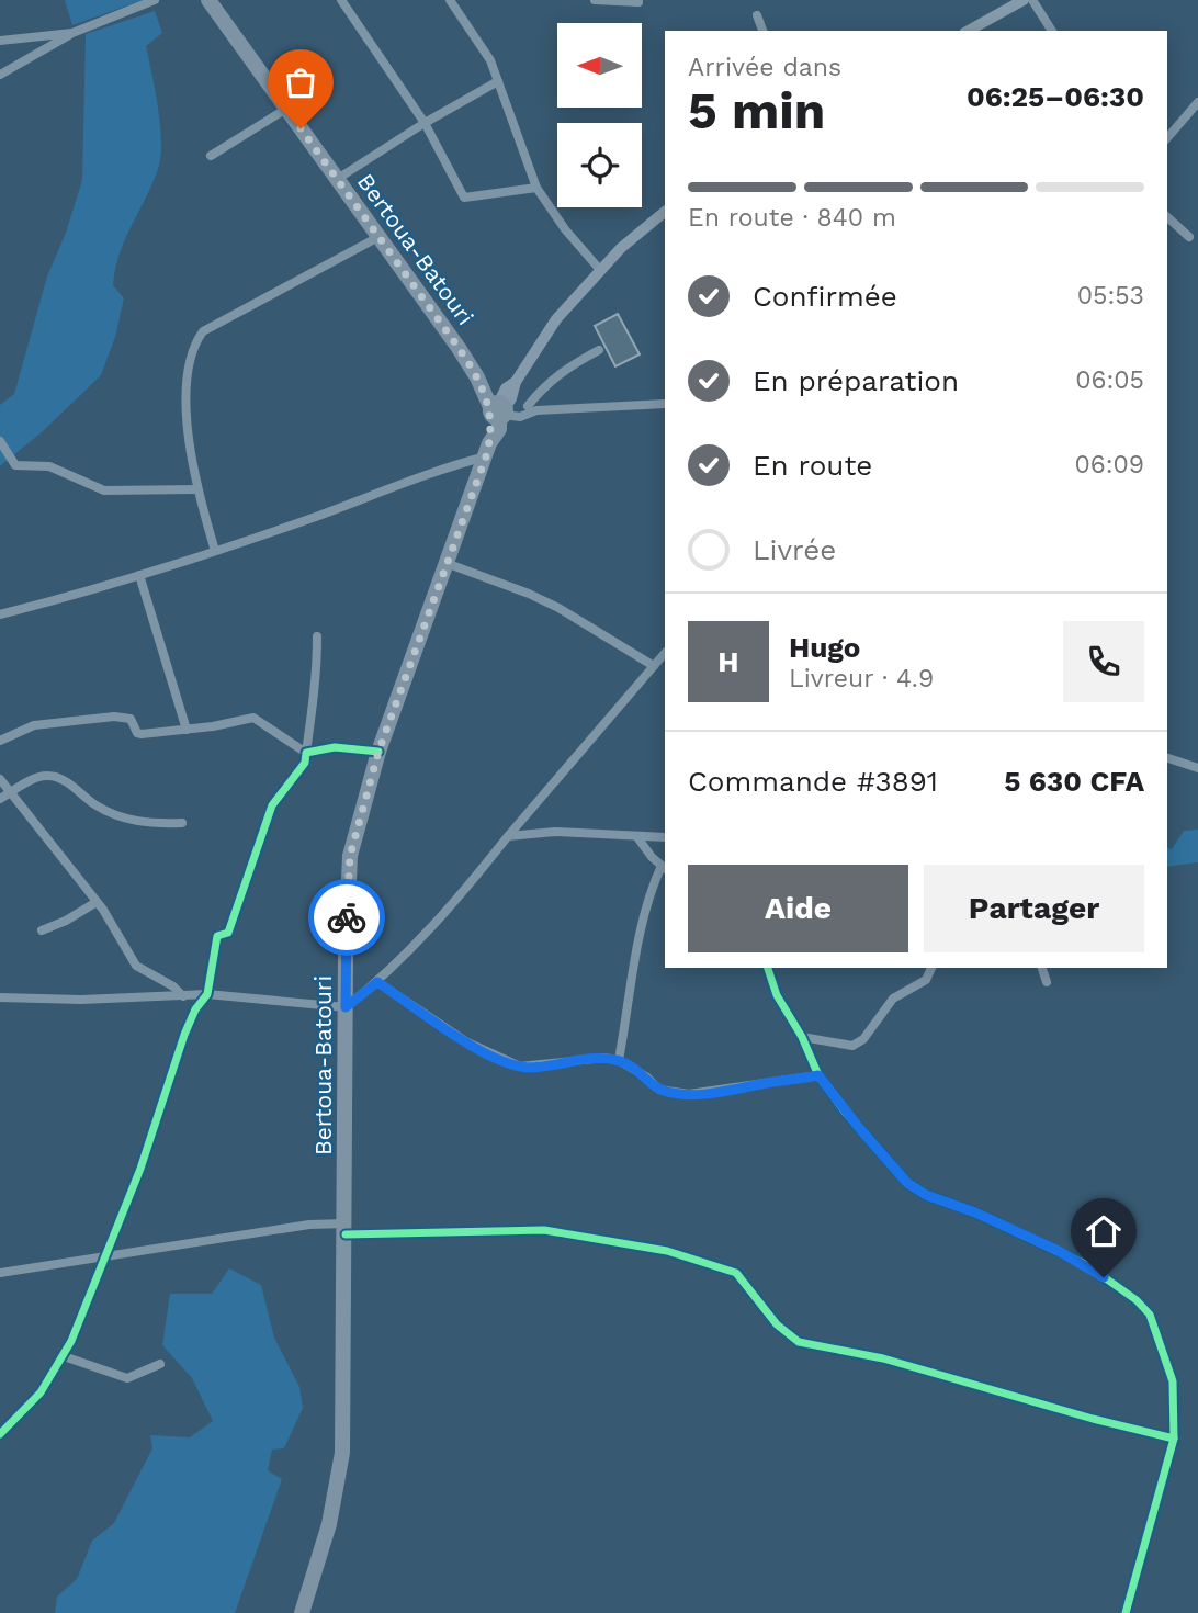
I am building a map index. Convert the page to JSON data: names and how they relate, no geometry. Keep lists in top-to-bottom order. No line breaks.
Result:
{"streets":{"highway":["Bertoua-Batouri"]},"north":"left","page":{"heading":["5 min","Arrivée dans","06:25–06:30"],"panel":["Hugo","Livreur · 4.9","Commande #3891","5 630 CFA"],"bar":"En route · 840 m","list":[["Confirmée","05:53"],["En préparation","06:05"],["En route","06:09"],"Livrée"],"round":"H","buttons":["Aide","Partager"]}}
